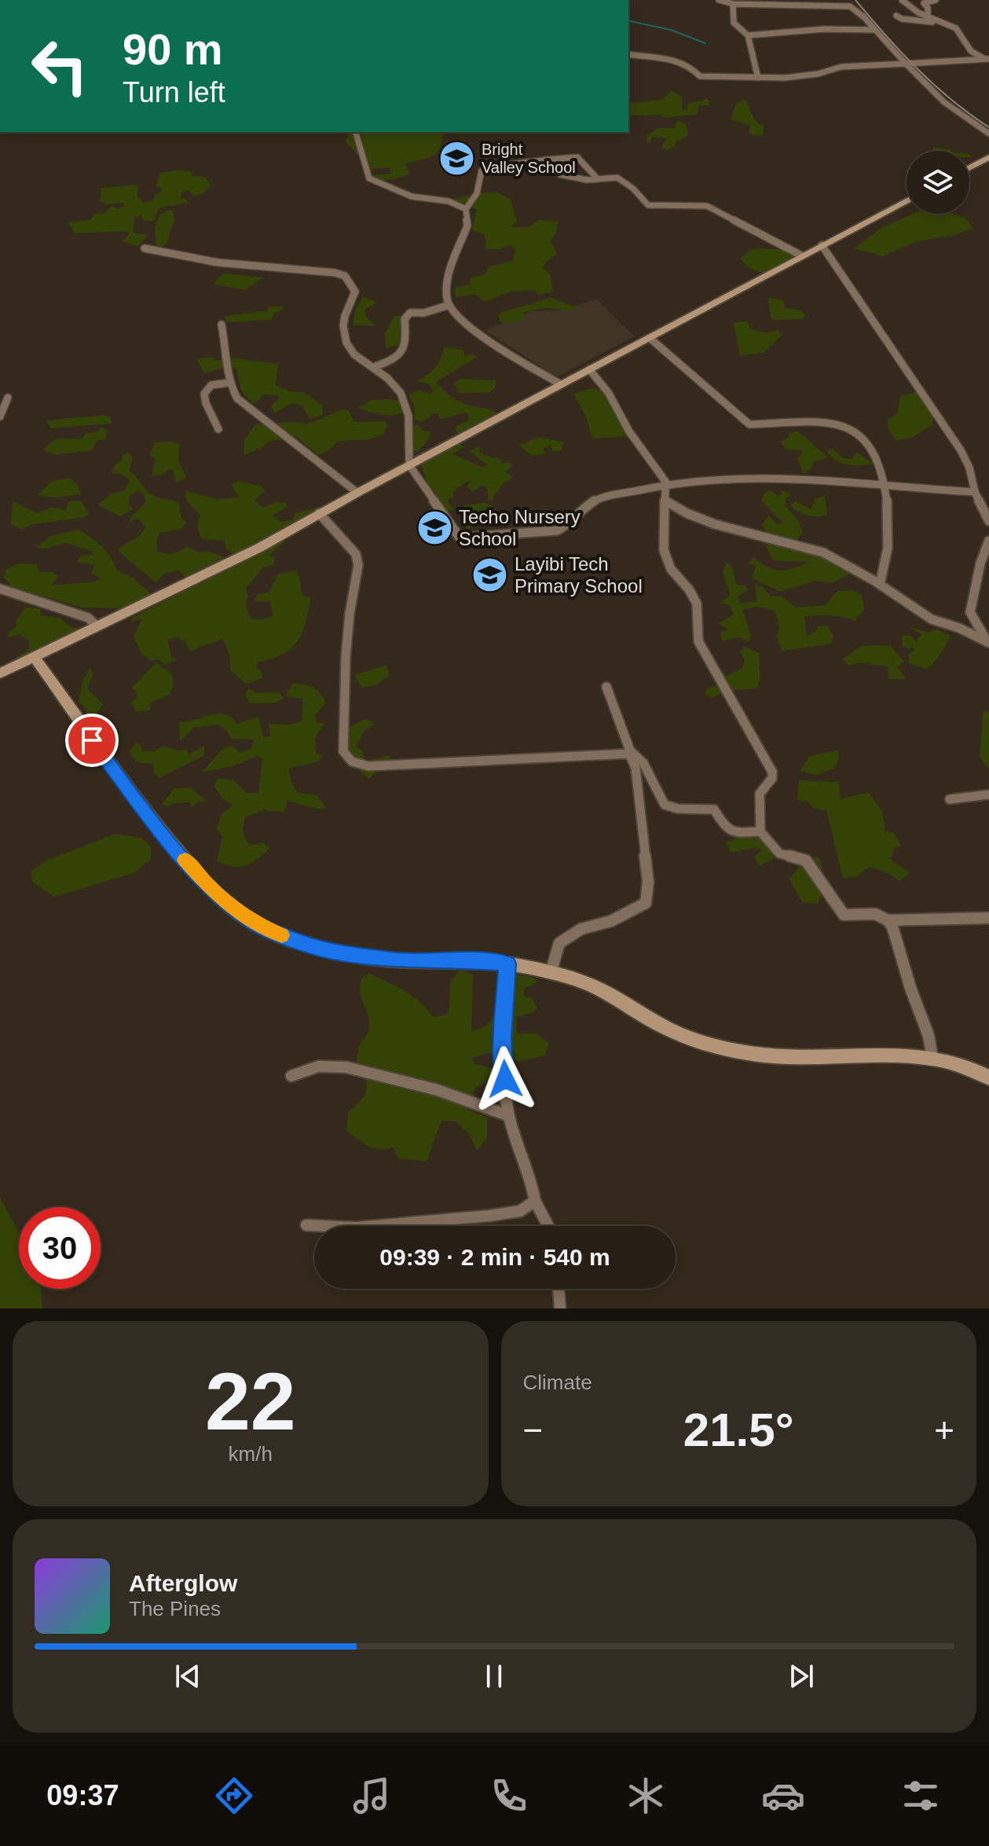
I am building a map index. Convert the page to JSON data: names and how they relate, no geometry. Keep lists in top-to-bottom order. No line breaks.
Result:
{"places":{"school or university":["Bright Valley School","Techo Nursery School","Layibi Tech Primary School"]},"page":{"turn":["90 m","Turn left"],"limit":"30","trip":"09:39 · 2 min · 540 m","tile":[["22","km/h"],"Climate"],"heat":["−","21.5°","+"],"song":["Afterglow","The Pines"],"tabs":"09:37"}}
